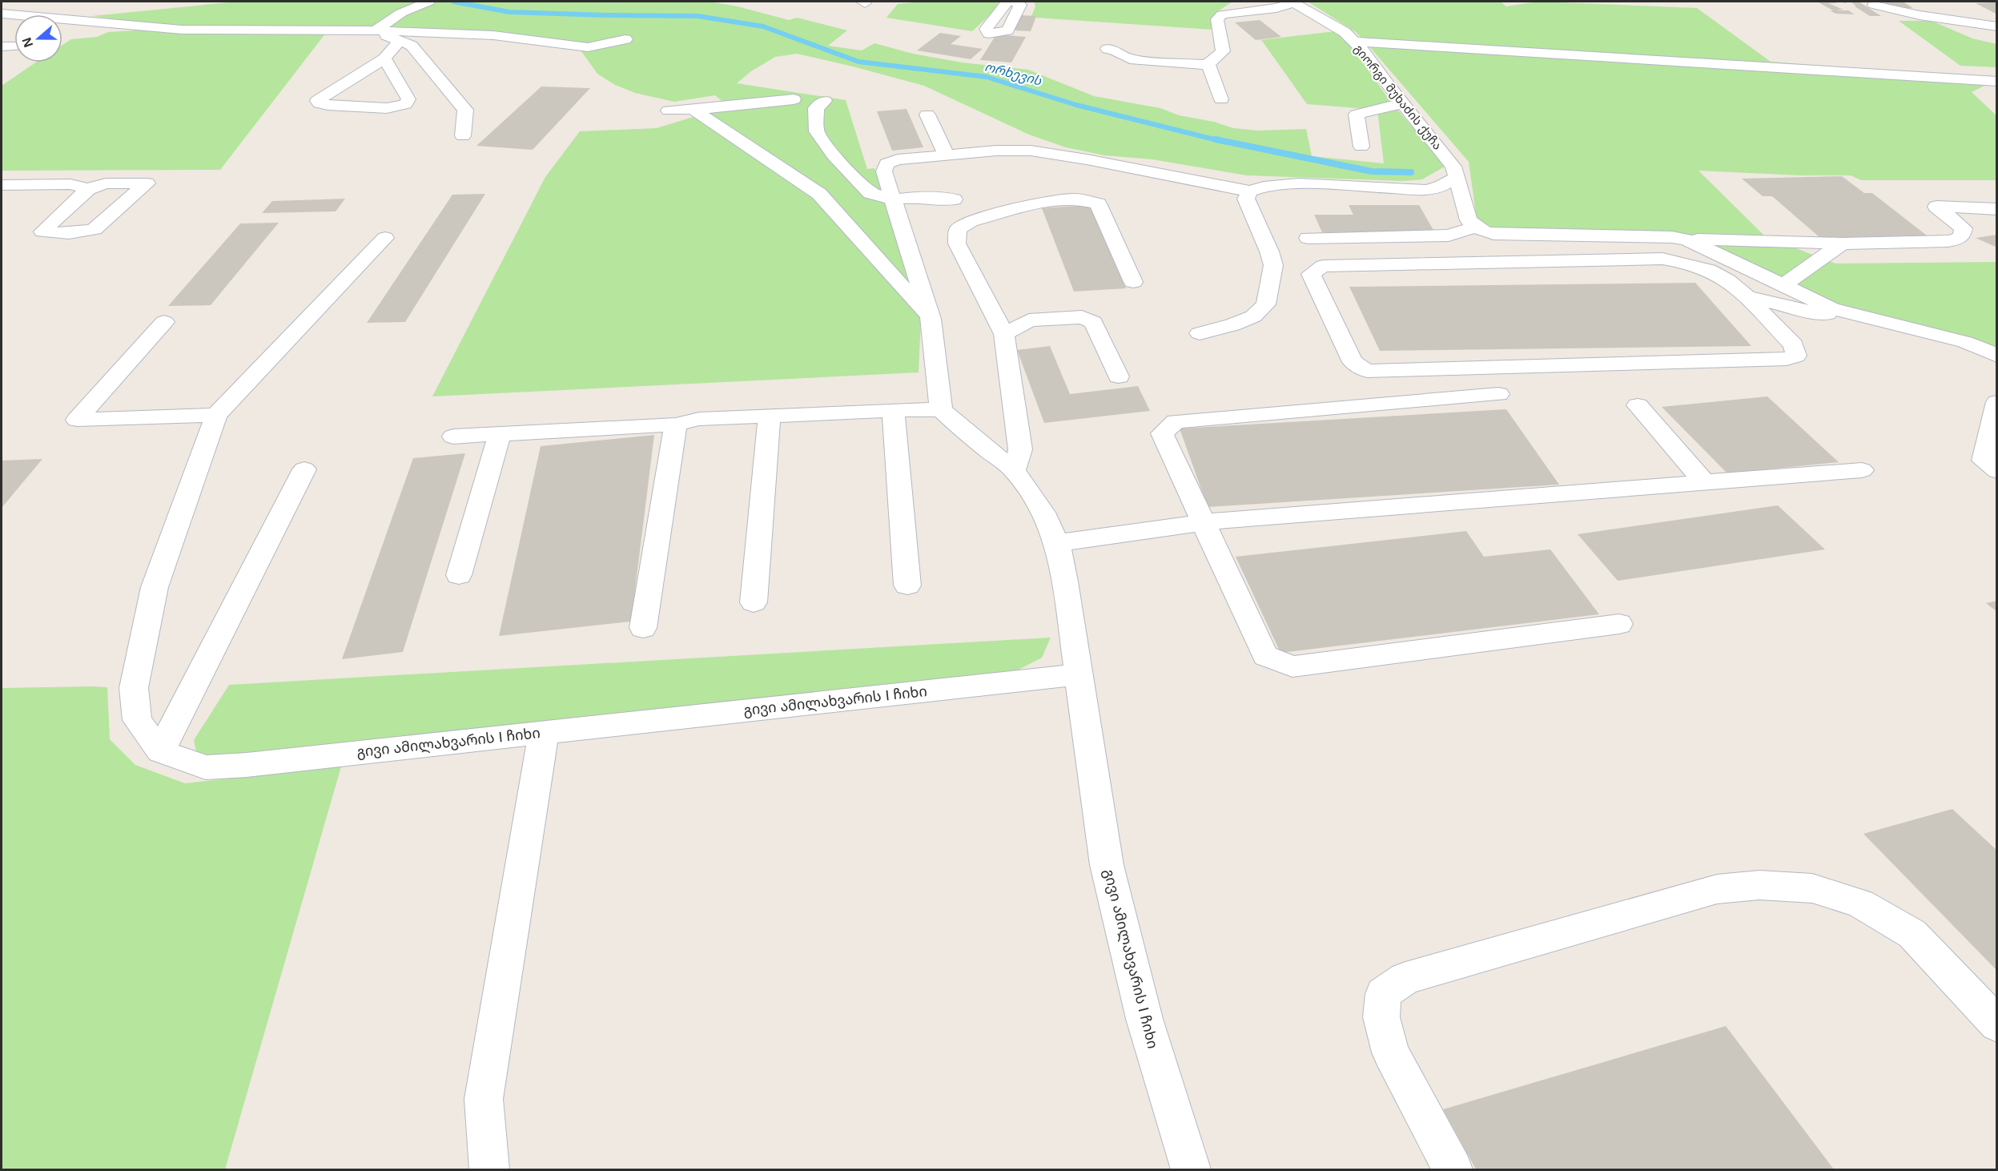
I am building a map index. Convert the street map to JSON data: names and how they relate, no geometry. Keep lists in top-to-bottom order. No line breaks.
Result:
{"streets":{"street":["გიორგი მუხაძის ქუჩა","გივი ამილახვარის I ჩიხი"]},"water":["ორხევის"],"north":"left"}
